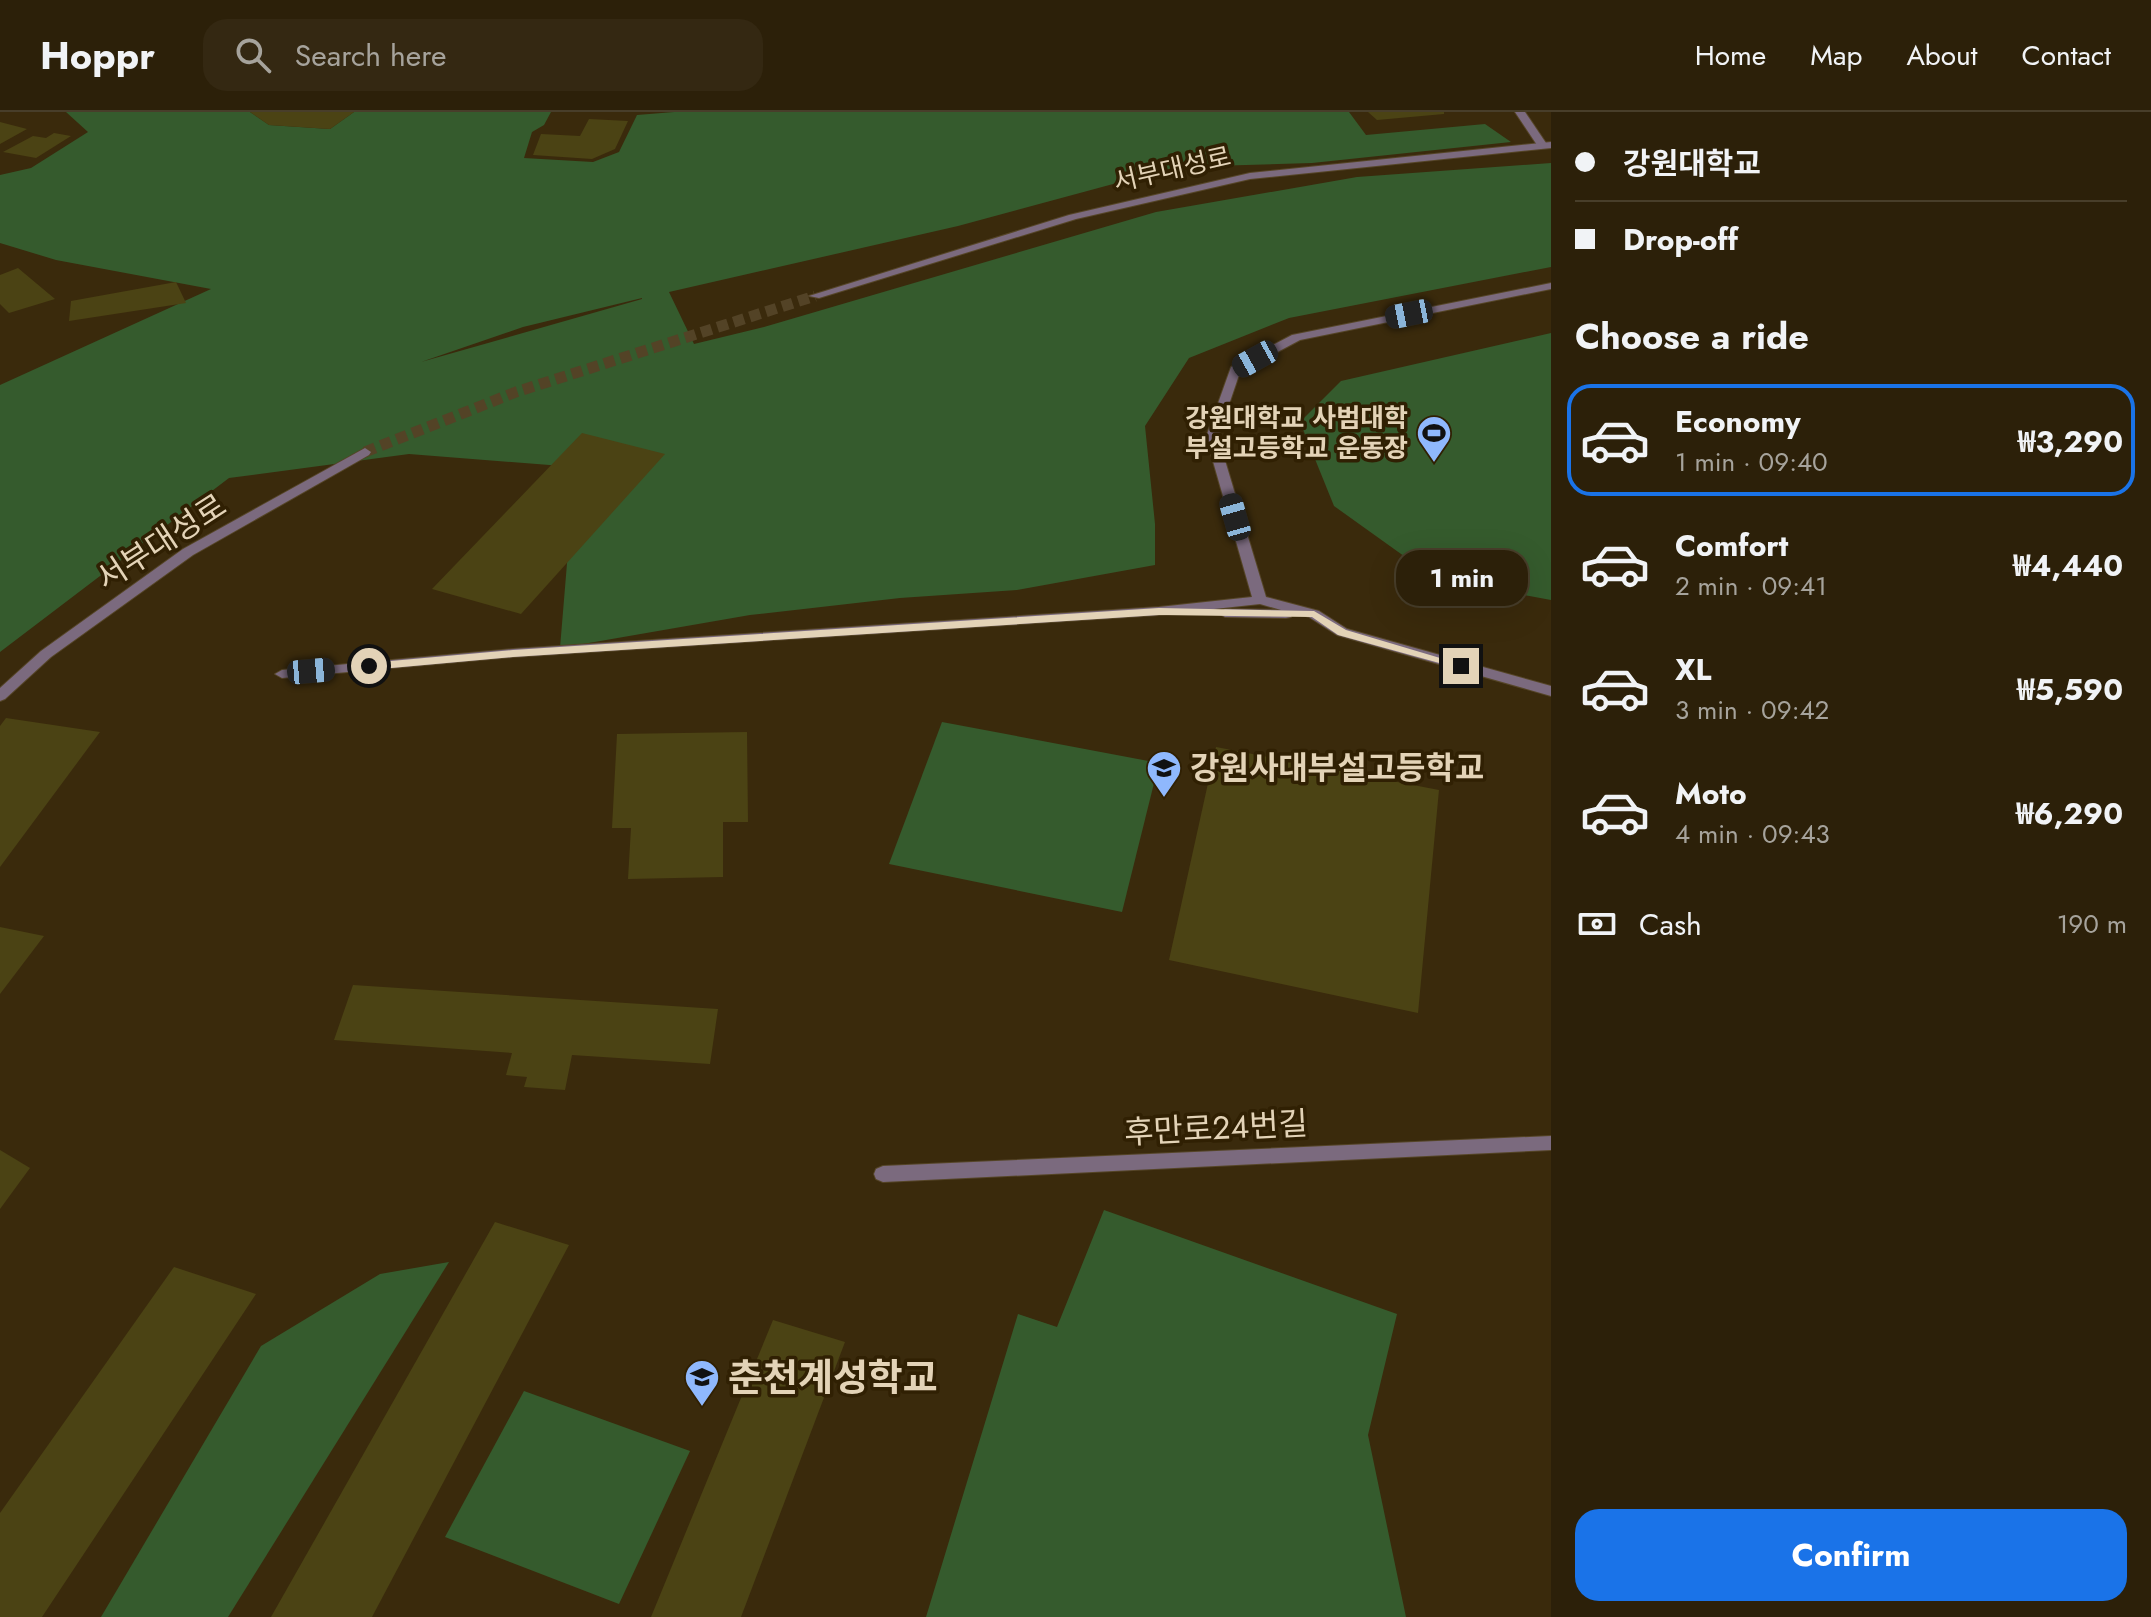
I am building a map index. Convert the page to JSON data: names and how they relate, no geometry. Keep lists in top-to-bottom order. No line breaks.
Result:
{"streets":{"street":["서부대성로","후만로24번길"]},"places":{"sports":["강원대학교 사범대학 부설고등학교 운동장"],"school or university":["강원사대부설고등학교","춘천계성학교"]},"page":{"header":"Hoppr","search":"Search here","nav":["Home","Map","About","Contact"],"banner":["강원대학교","Drop-off"],"heading":"Choose a ride","list":[{"name":"Economy","note":"1 min · 09:40","value":"₩3,290"},{"name":"Comfort","note":"2 min · 09:41","value":"₩4,440"},{"name":"XL","note":"3 min · 09:42","value":"₩5,590"},{"name":"Moto","note":"4 min · 09:43","value":"₩6,290"}],"bubble":"1 min","pay":["Cash","190 m"],"buttons":"Confirm"}}
